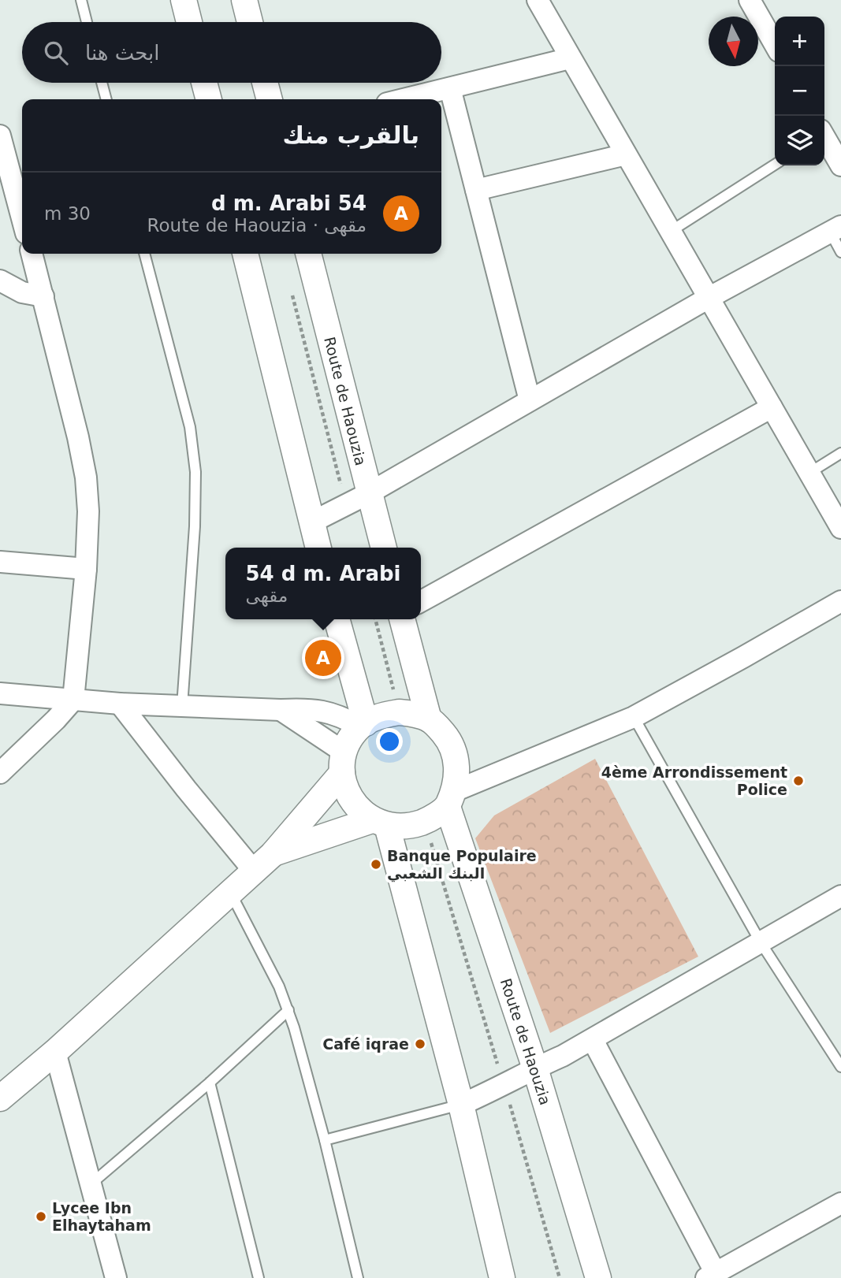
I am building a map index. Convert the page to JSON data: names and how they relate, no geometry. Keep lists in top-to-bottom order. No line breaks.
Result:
{"streets":{"street":["Route de Haouzia"]},"places":["4ème Arrondissement Police","Banque Populaire البنك الشعبي","Café iqrae","Lycee Ibn Elhaytaham"],"north":"bottom","page":{"map_buttons":["+","−"],"search":"ابحث هنا","heading":"بالقرب منك","list":[{"mark":"A","name":"54 d m. Arabi","note":"مقهى · Route de Haouzia","value":"30 m"}],"popup":["54 d m. Arabi","مقهى"],"pins":"A"}}
